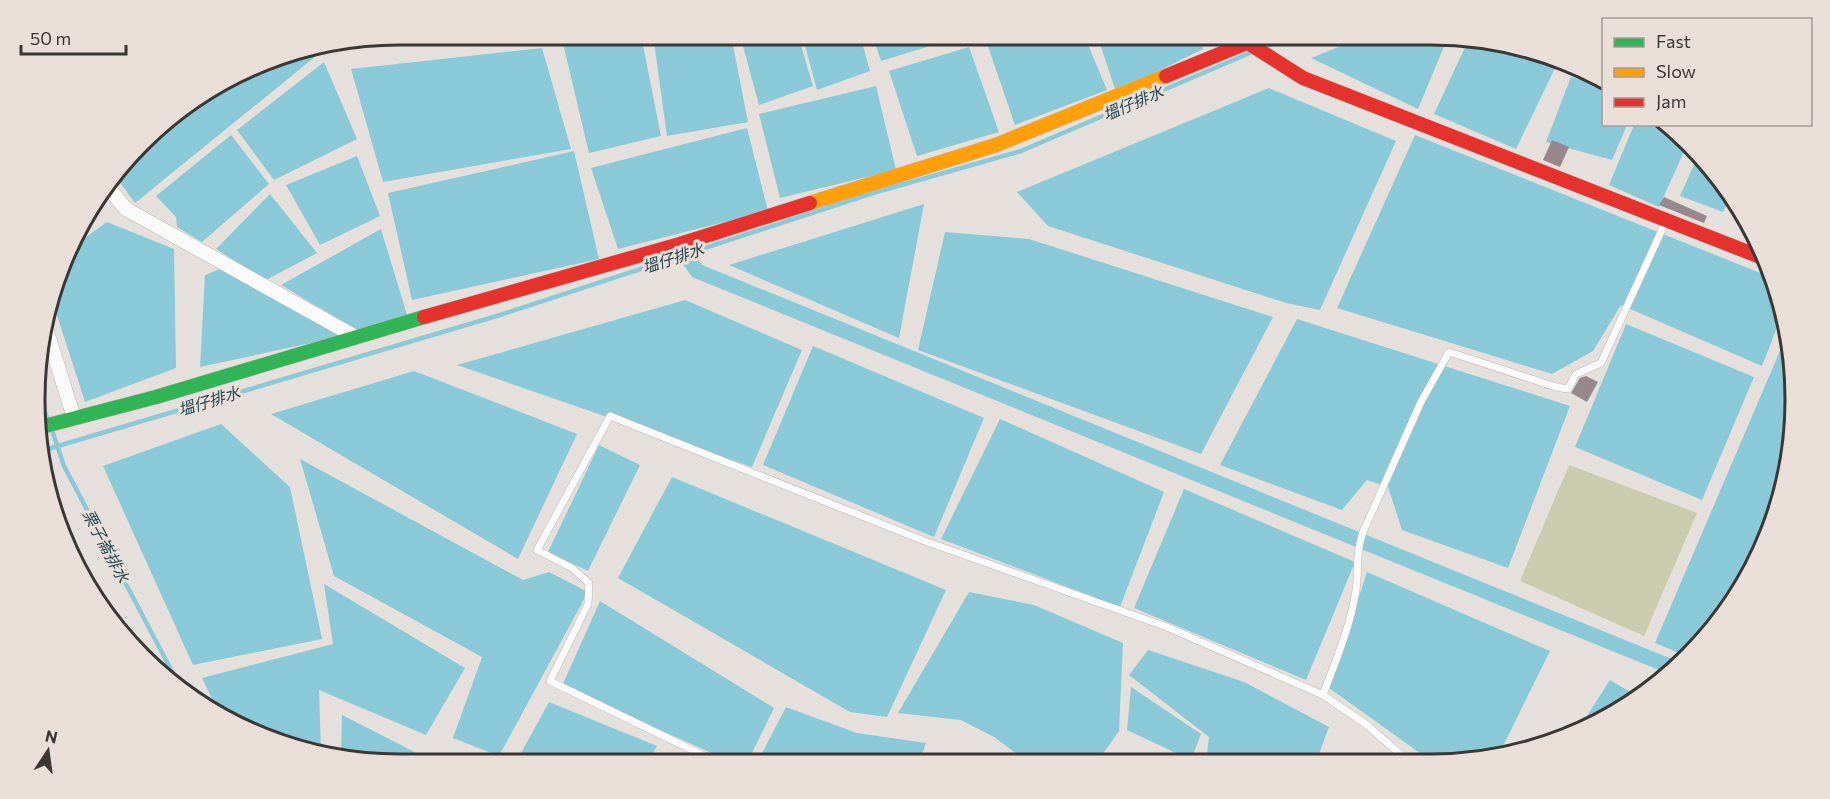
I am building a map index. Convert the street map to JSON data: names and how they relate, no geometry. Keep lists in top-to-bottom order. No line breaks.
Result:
{"water":["塭仔排水","栗子崙排水"],"legend":["Fast","Slow","Jam"],"scale_bar":"50 m","north":"top"}
